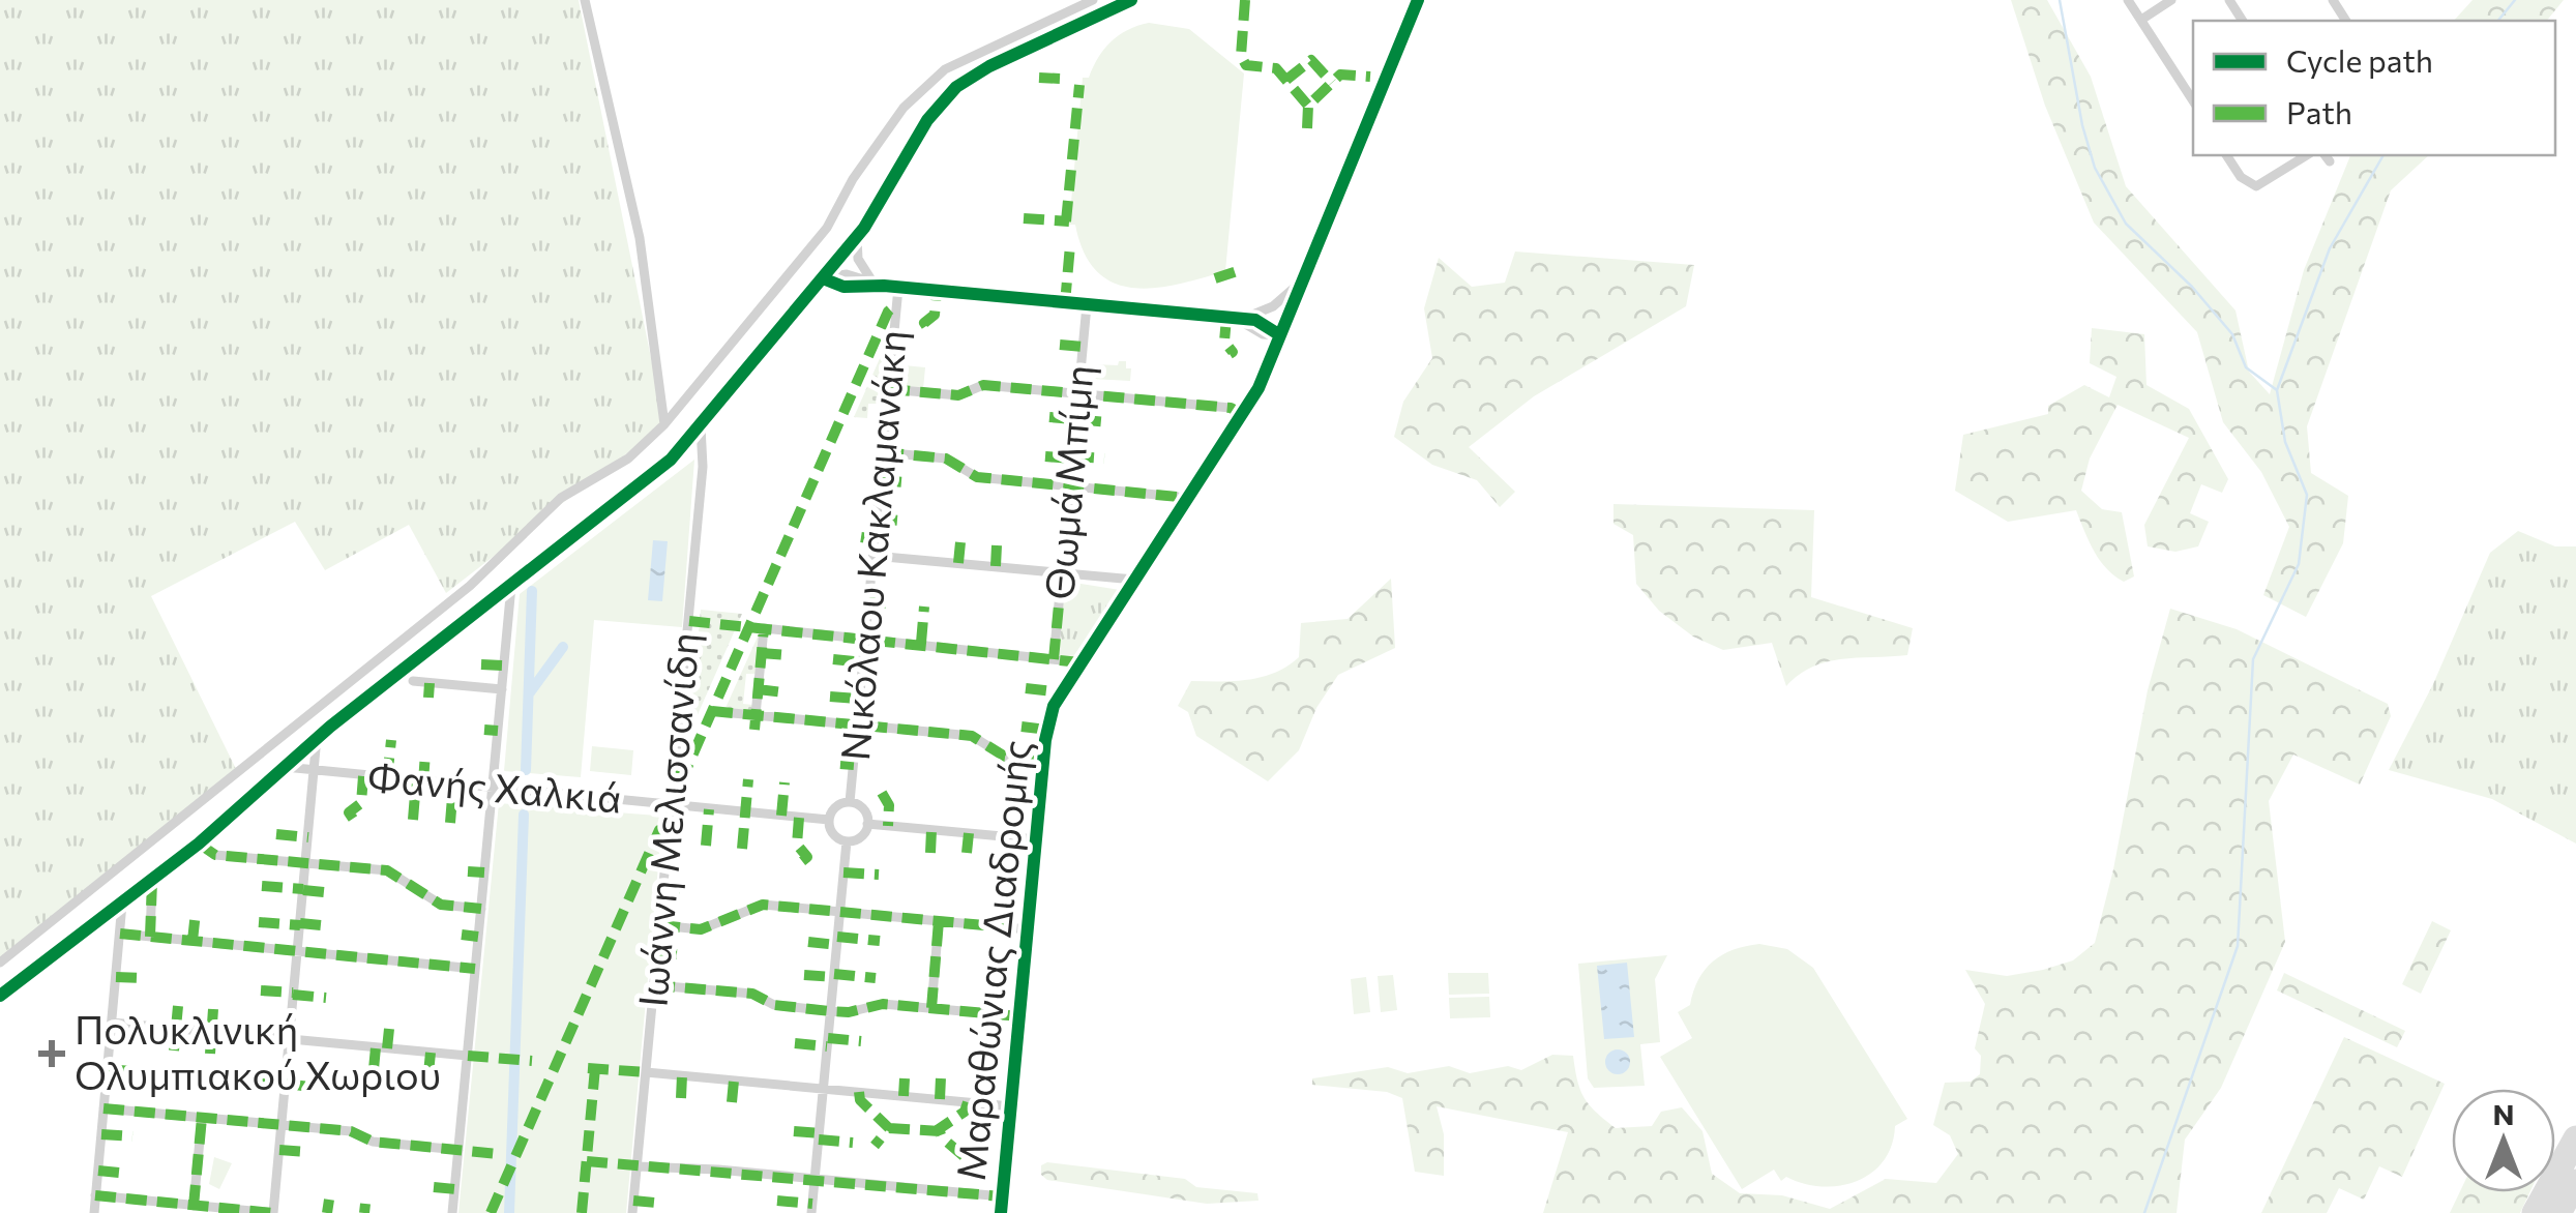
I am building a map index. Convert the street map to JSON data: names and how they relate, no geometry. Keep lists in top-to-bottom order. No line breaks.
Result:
{"streets":{"street":["Θωμά Μπίμη","Νικόλαου Κακλαμανάκη","Φανής Χαλκιά","Ιωάννη Μελισσανίδη","Μαραθώνιας Διαδρομής"]},"crossings":[["Νικόλαου Κακλαμανάκη","Φανής Χαλκιά"],["Φανής Χαλκιά","Ιωάννη Μελισσανίδη"]],"places":{"health":["Πολυκλινική Ολυμπιακού Χωριου"]},"legend":["Cycle path","Path"],"north":"top"}
